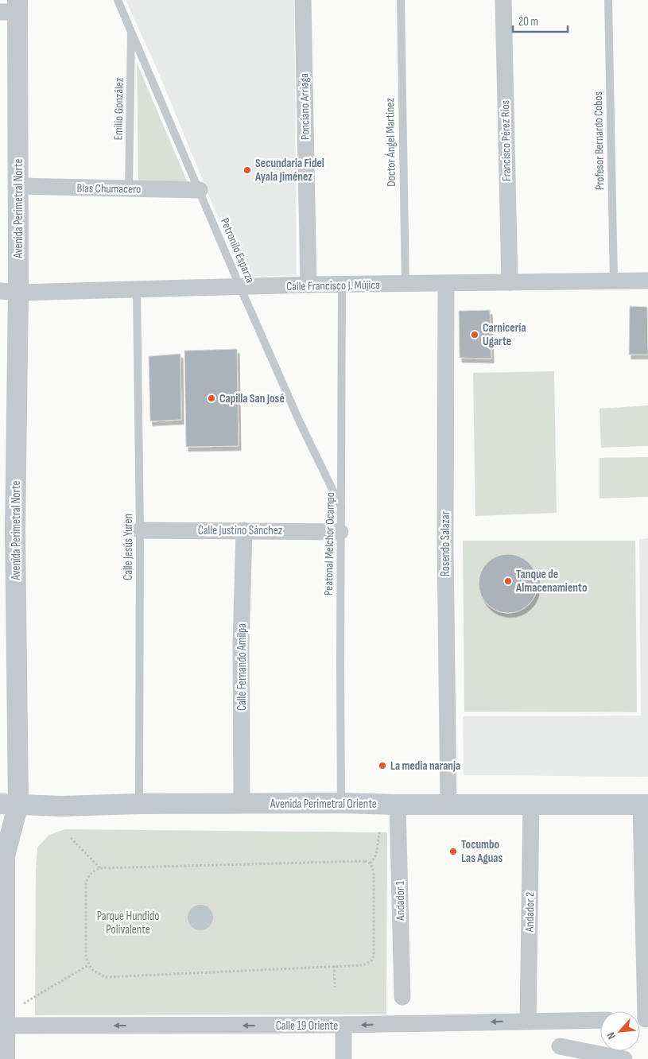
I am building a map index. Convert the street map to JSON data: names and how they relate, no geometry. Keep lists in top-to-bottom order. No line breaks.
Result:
{"streets":{"street":["Ponciano Arriaga","Francisco Pérez Ríos","Blas Chumacero","Avenida Perimetral Norte","Calle Francisco J. Mújica","Calle Justino Sánchez","Rosendo Salazar","Calle Fernando Amilpa","Avenida Perimetral Oriente","Andador 1","Andador 2","Calle 19 Oriente"],"lane":["Emilio González","Profesor Bernardo Cobos","Doctor Ángel Martínez","Petronilo Esparza","Peatonal Melchor Ocampo","Calle Jesús Yuren"]},"crossings":[["Ponciano Arriaga","Calle Francisco J. Mújica"],["Emilio González","Blas Chumacero"],["Emilio González","Petronilo Esparza"],["Francisco Pérez Ríos","Calle Francisco J. Mújica"],["Profesor Bernardo Cobos","Calle Francisco J. Mújica"],["Doctor Ángel Martínez","Calle Francisco J. Mújica"],["Blas Chumacero","Avenida Perimetral Norte"],["Blas Chumacero","Petronilo Esparza"],["Avenida Perimetral Norte","Calle Francisco J. Mújica"],["Avenida Perimetral Norte","Avenida Perimetral Oriente"],["Avenida Perimetral Norte","Calle 19 Oriente"],["Petronilo Esparza","Calle Francisco J. Mújica"],["Petronilo Esparza","Peatonal Melchor Ocampo"],["Calle Francisco J. Mújica","Peatonal Melchor Ocampo"],["Calle Francisco J. Mújica","Rosendo Salazar"],["Calle Francisco J. Mújica","Calle Jesús Yuren"],["Calle Justino Sánchez","Peatonal Melchor Ocampo"],["Calle Justino Sánchez","Calle Jesús Yuren"],["Calle Justino Sánchez","Calle Fernando Amilpa"],["Peatonal Melchor Ocampo","Avenida Perimetral Oriente"],["Rosendo Salazar","Avenida Perimetral Oriente"],["Calle Jesús Yuren","Avenida Perimetral Oriente"],["Calle Fernando Amilpa","Avenida Perimetral Oriente"],["Avenida Perimetral Oriente","Andador 1"],["Avenida Perimetral Oriente","Andador 2"],["Andador 2","Calle 19 Oriente"]],"one_way":["Calle 19 Oriente"],"parks":["Parque Hundido Polivalente"],"places":["Secundaria Fidel Ayala Jiménez","Carnicería Ugarte","Capilla San José","Tanque de Almacenamiento","La media naranja","Tocumbo Las Aguas"],"scale_bar":"20 m","north":"bottom left"}
